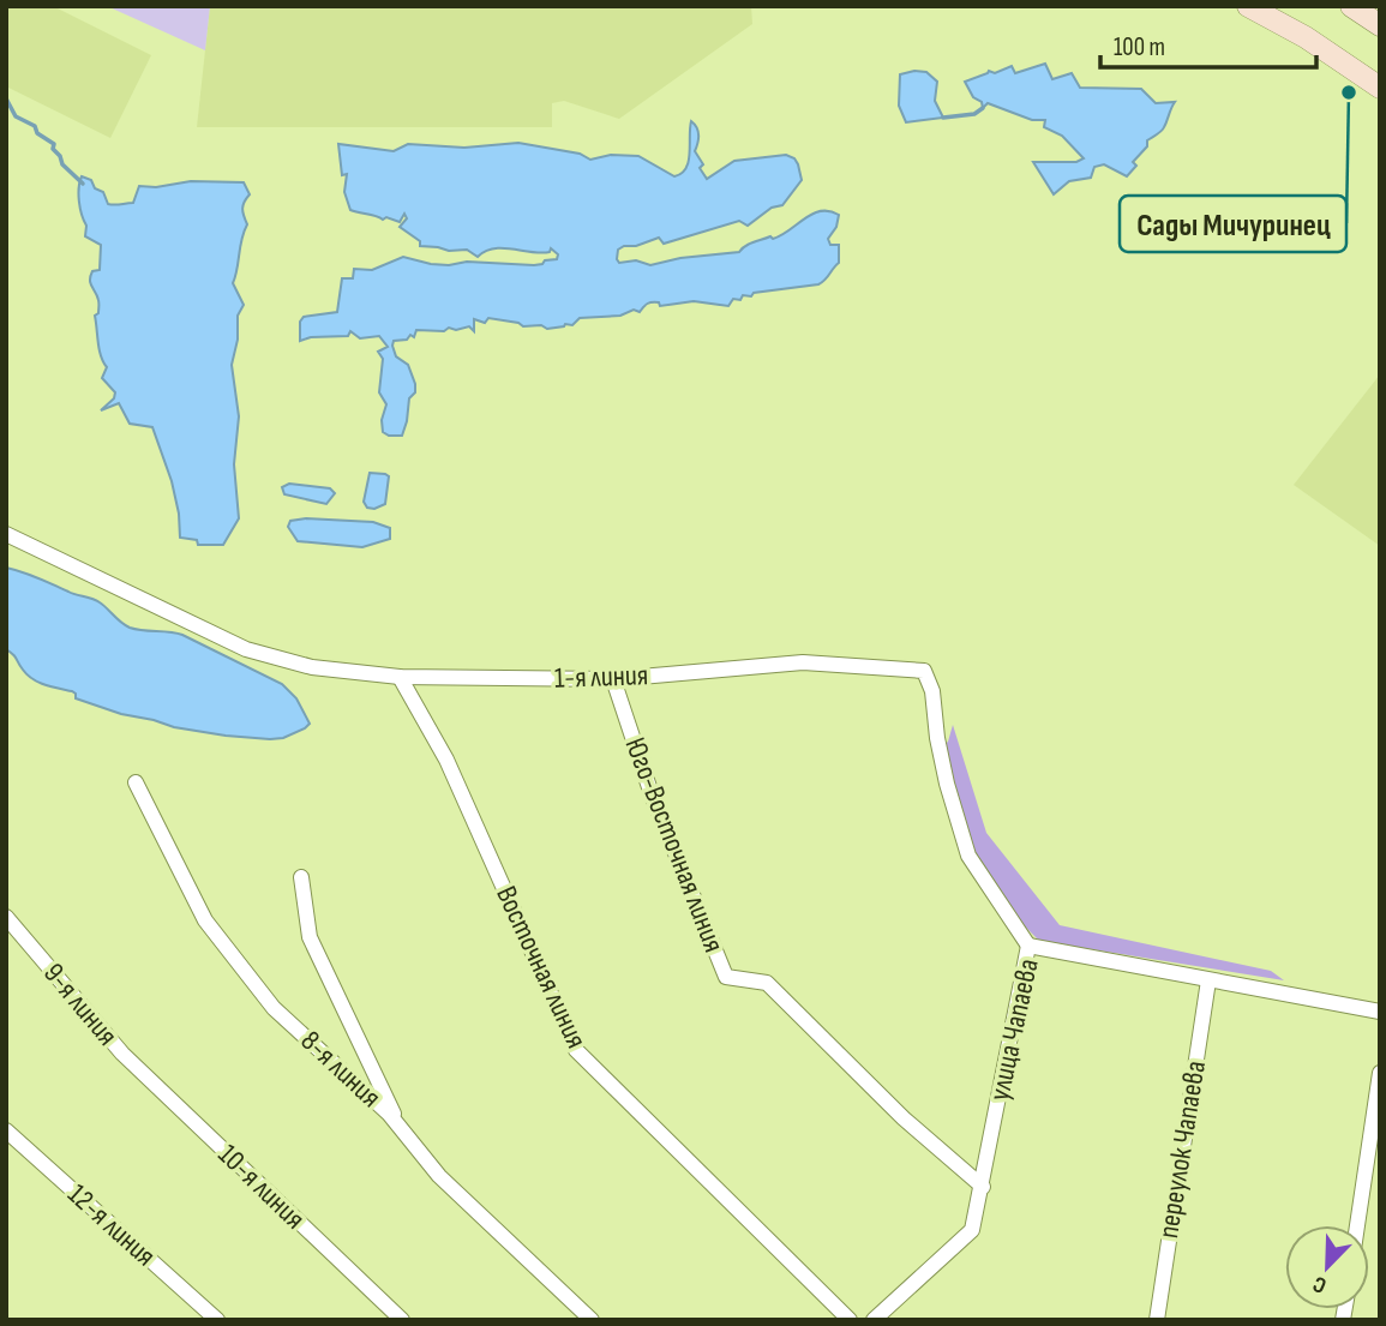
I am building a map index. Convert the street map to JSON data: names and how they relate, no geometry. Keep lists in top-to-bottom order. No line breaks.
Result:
{"streets":{"street":["1-я линия","Юго-Восточная линия","Восточная линия","9-я линия","улица Чапаева","8-я линия","переулок Чапаева","10-я линия","12-я линия"]},"crossings":[["1-я линия","Юго-Восточная линия"],["1-я линия","Восточная линия"],["1-я линия","улица Чапаева"],["Юго-Восточная линия","улица Чапаева"],["9-я линия","10-я линия"],["улица Чапаева","переулок Чапаева"]],"places":["Сады Мичуринец"],"scale_bar":"100 m","north":"bottom left"}
